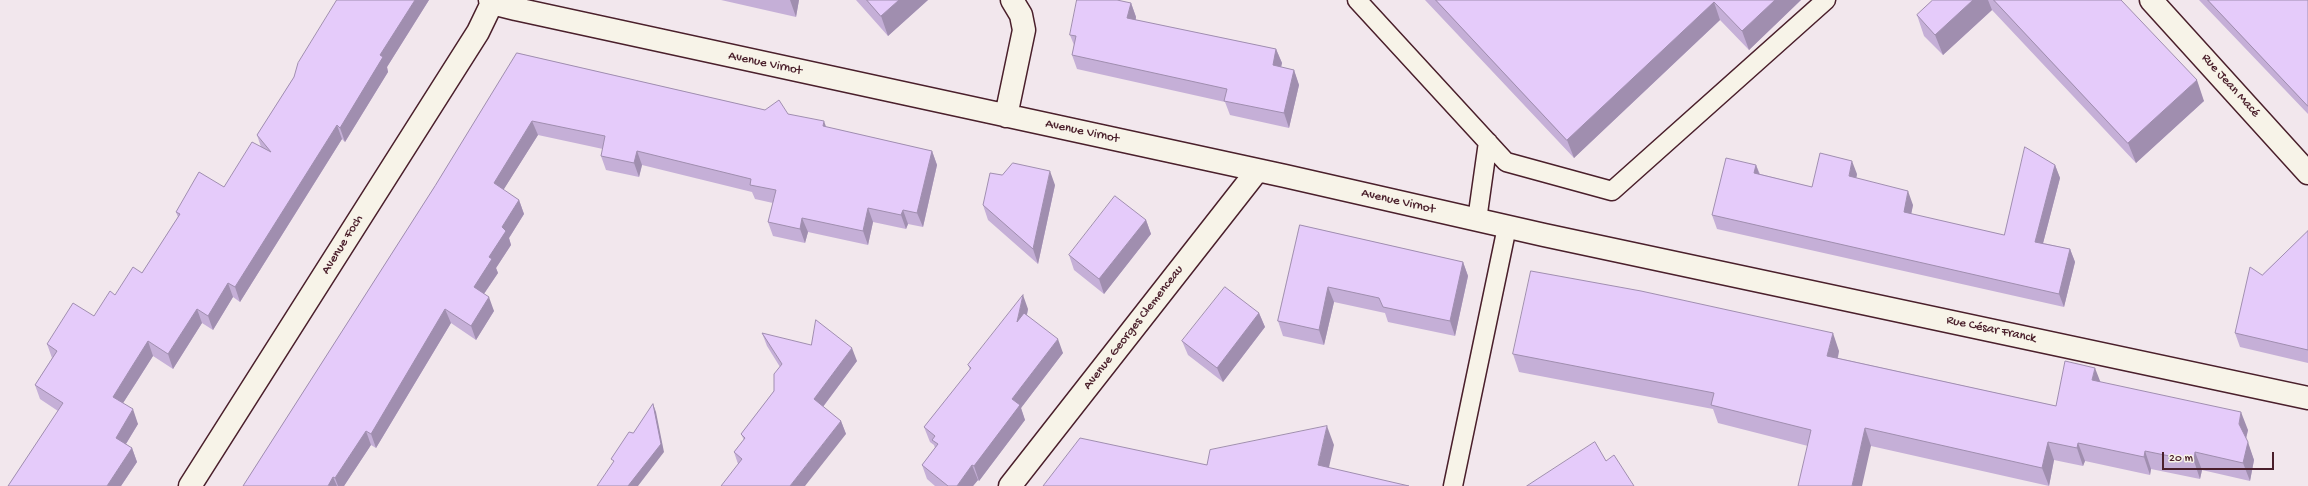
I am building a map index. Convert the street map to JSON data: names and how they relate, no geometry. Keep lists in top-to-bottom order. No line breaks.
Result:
{"streets":{"street":["Avenue Virnot","Rue Jean Macé","Avenue Foch","Avenue Georges Clemenceau","Rue César Franck"]},"crossings":[["Avenue Virnot","Avenue Foch"],["Avenue Virnot","Avenue Georges Clemenceau"],["Avenue Virnot","Rue César Franck"]],"scale_bar":"20 m"}
